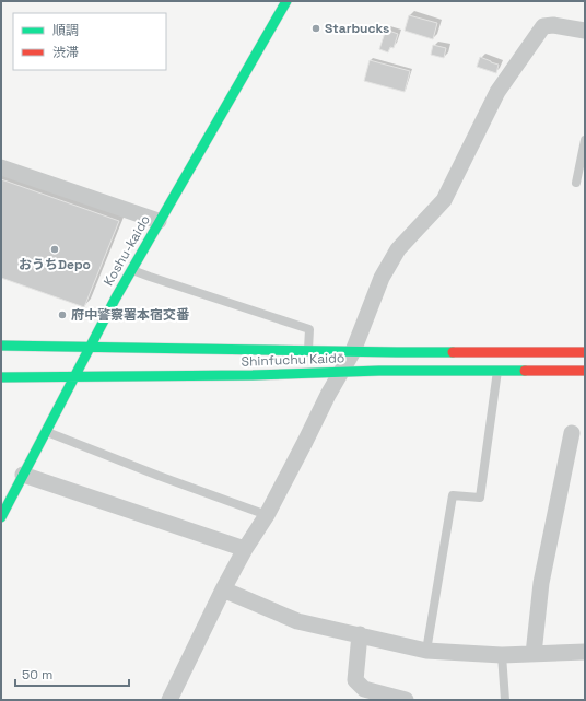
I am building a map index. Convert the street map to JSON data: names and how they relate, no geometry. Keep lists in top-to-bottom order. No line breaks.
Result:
{"streets":{"main road":["Koshu-kaido","Shinfuchu Kaidō"]},"crossings":[["Koshu-kaido","Shinfuchu Kaidō"]],"places":["Starbucks","おうちDepo","府中警察署本宿交番"],"legend":["順調","渋滞"],"scale_bar":"50 m"}
